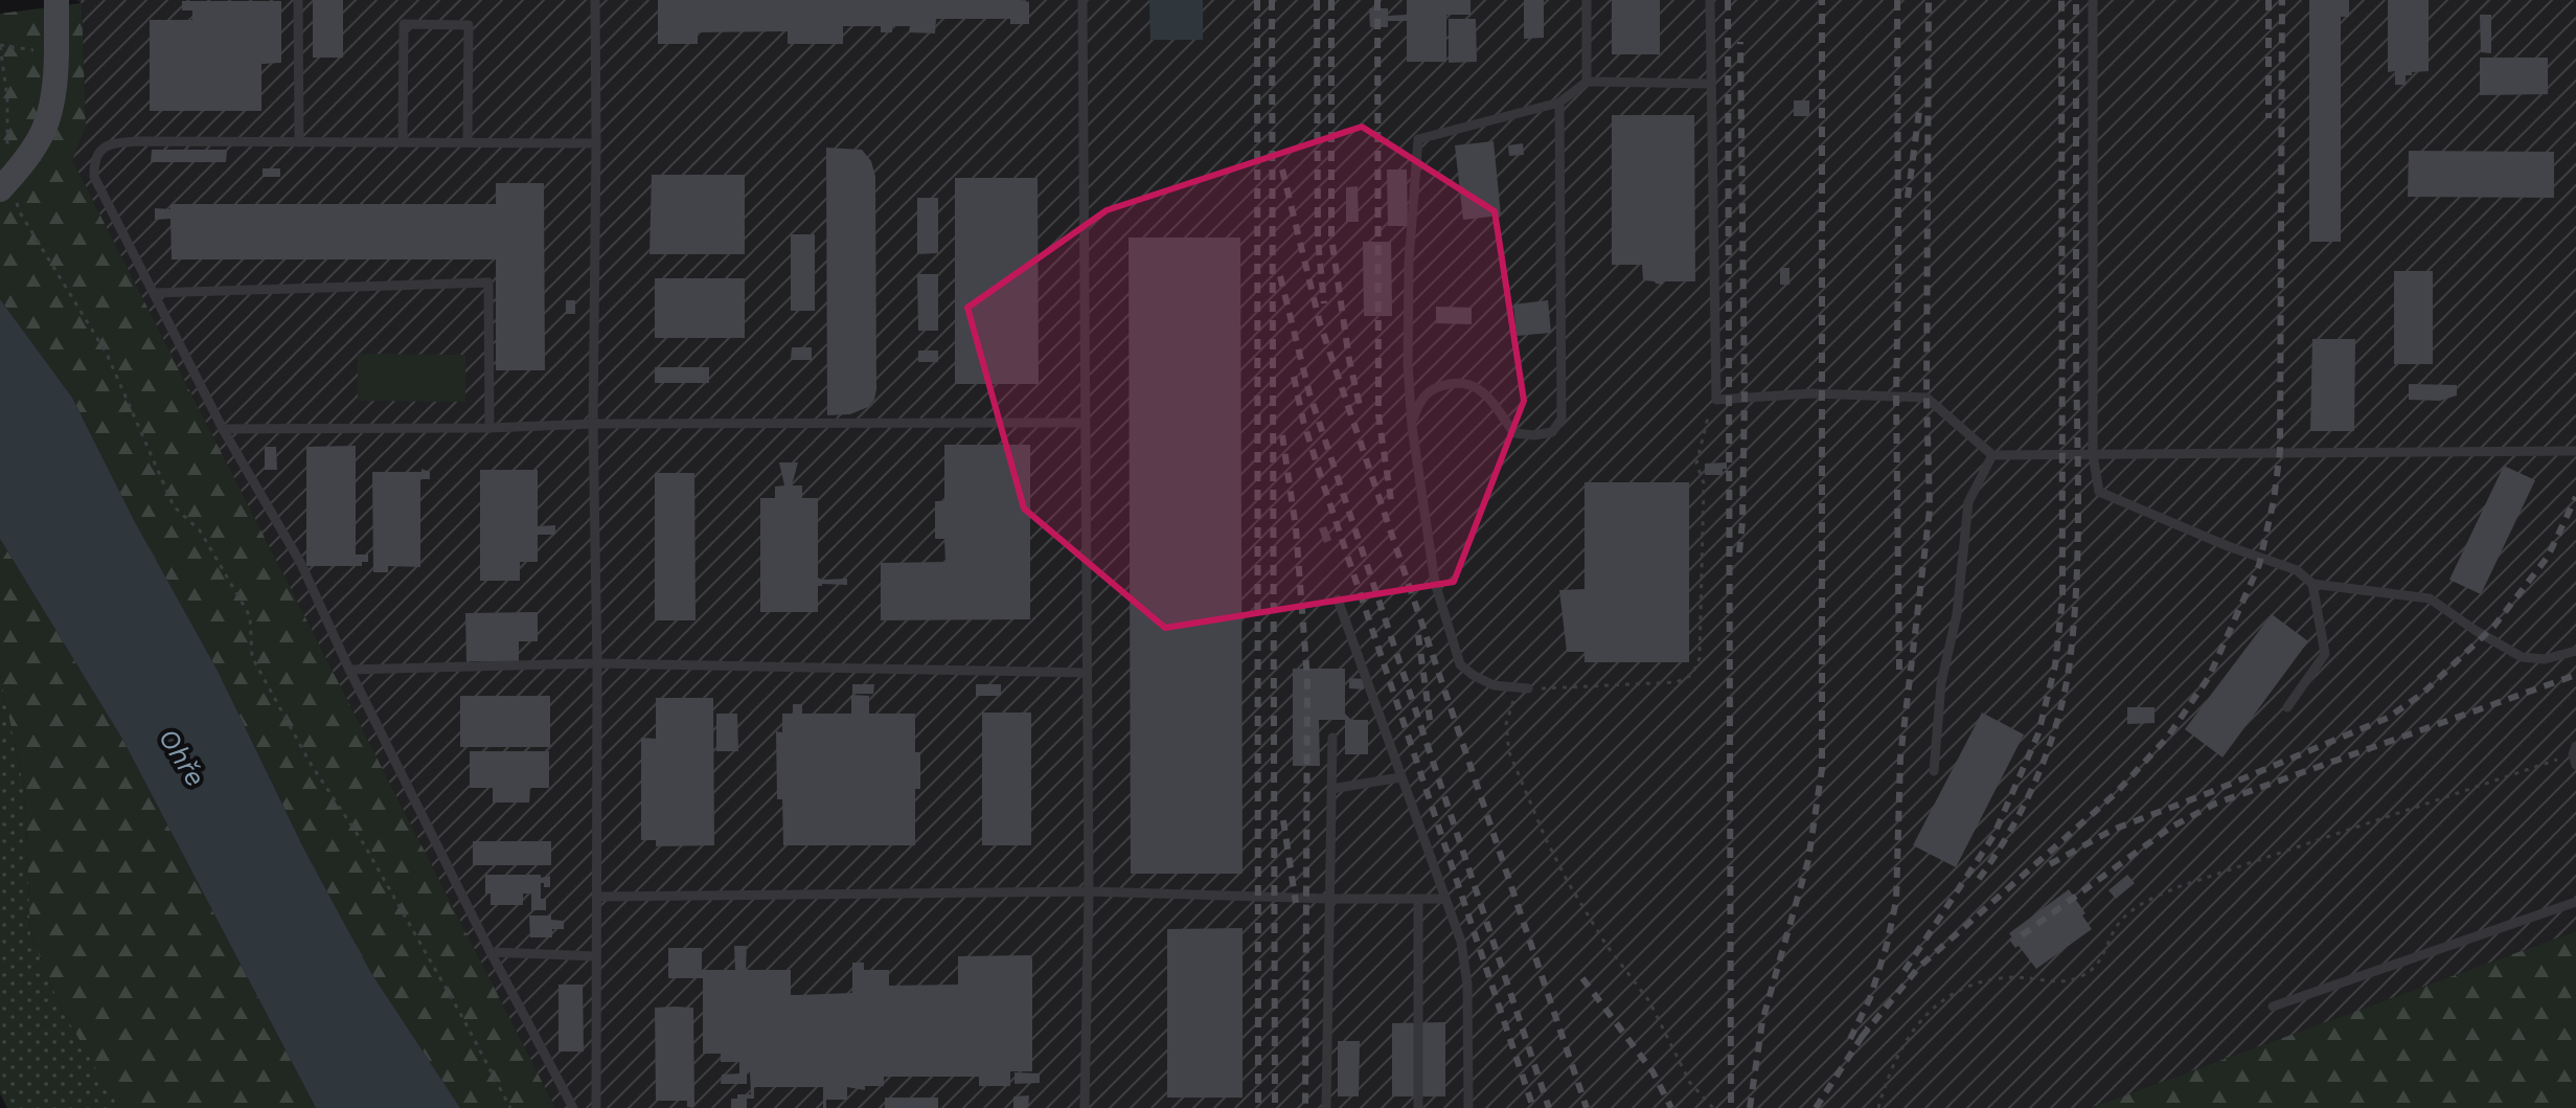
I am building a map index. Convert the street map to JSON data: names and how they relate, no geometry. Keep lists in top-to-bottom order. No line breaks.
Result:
{"water":["Ohře"]}
